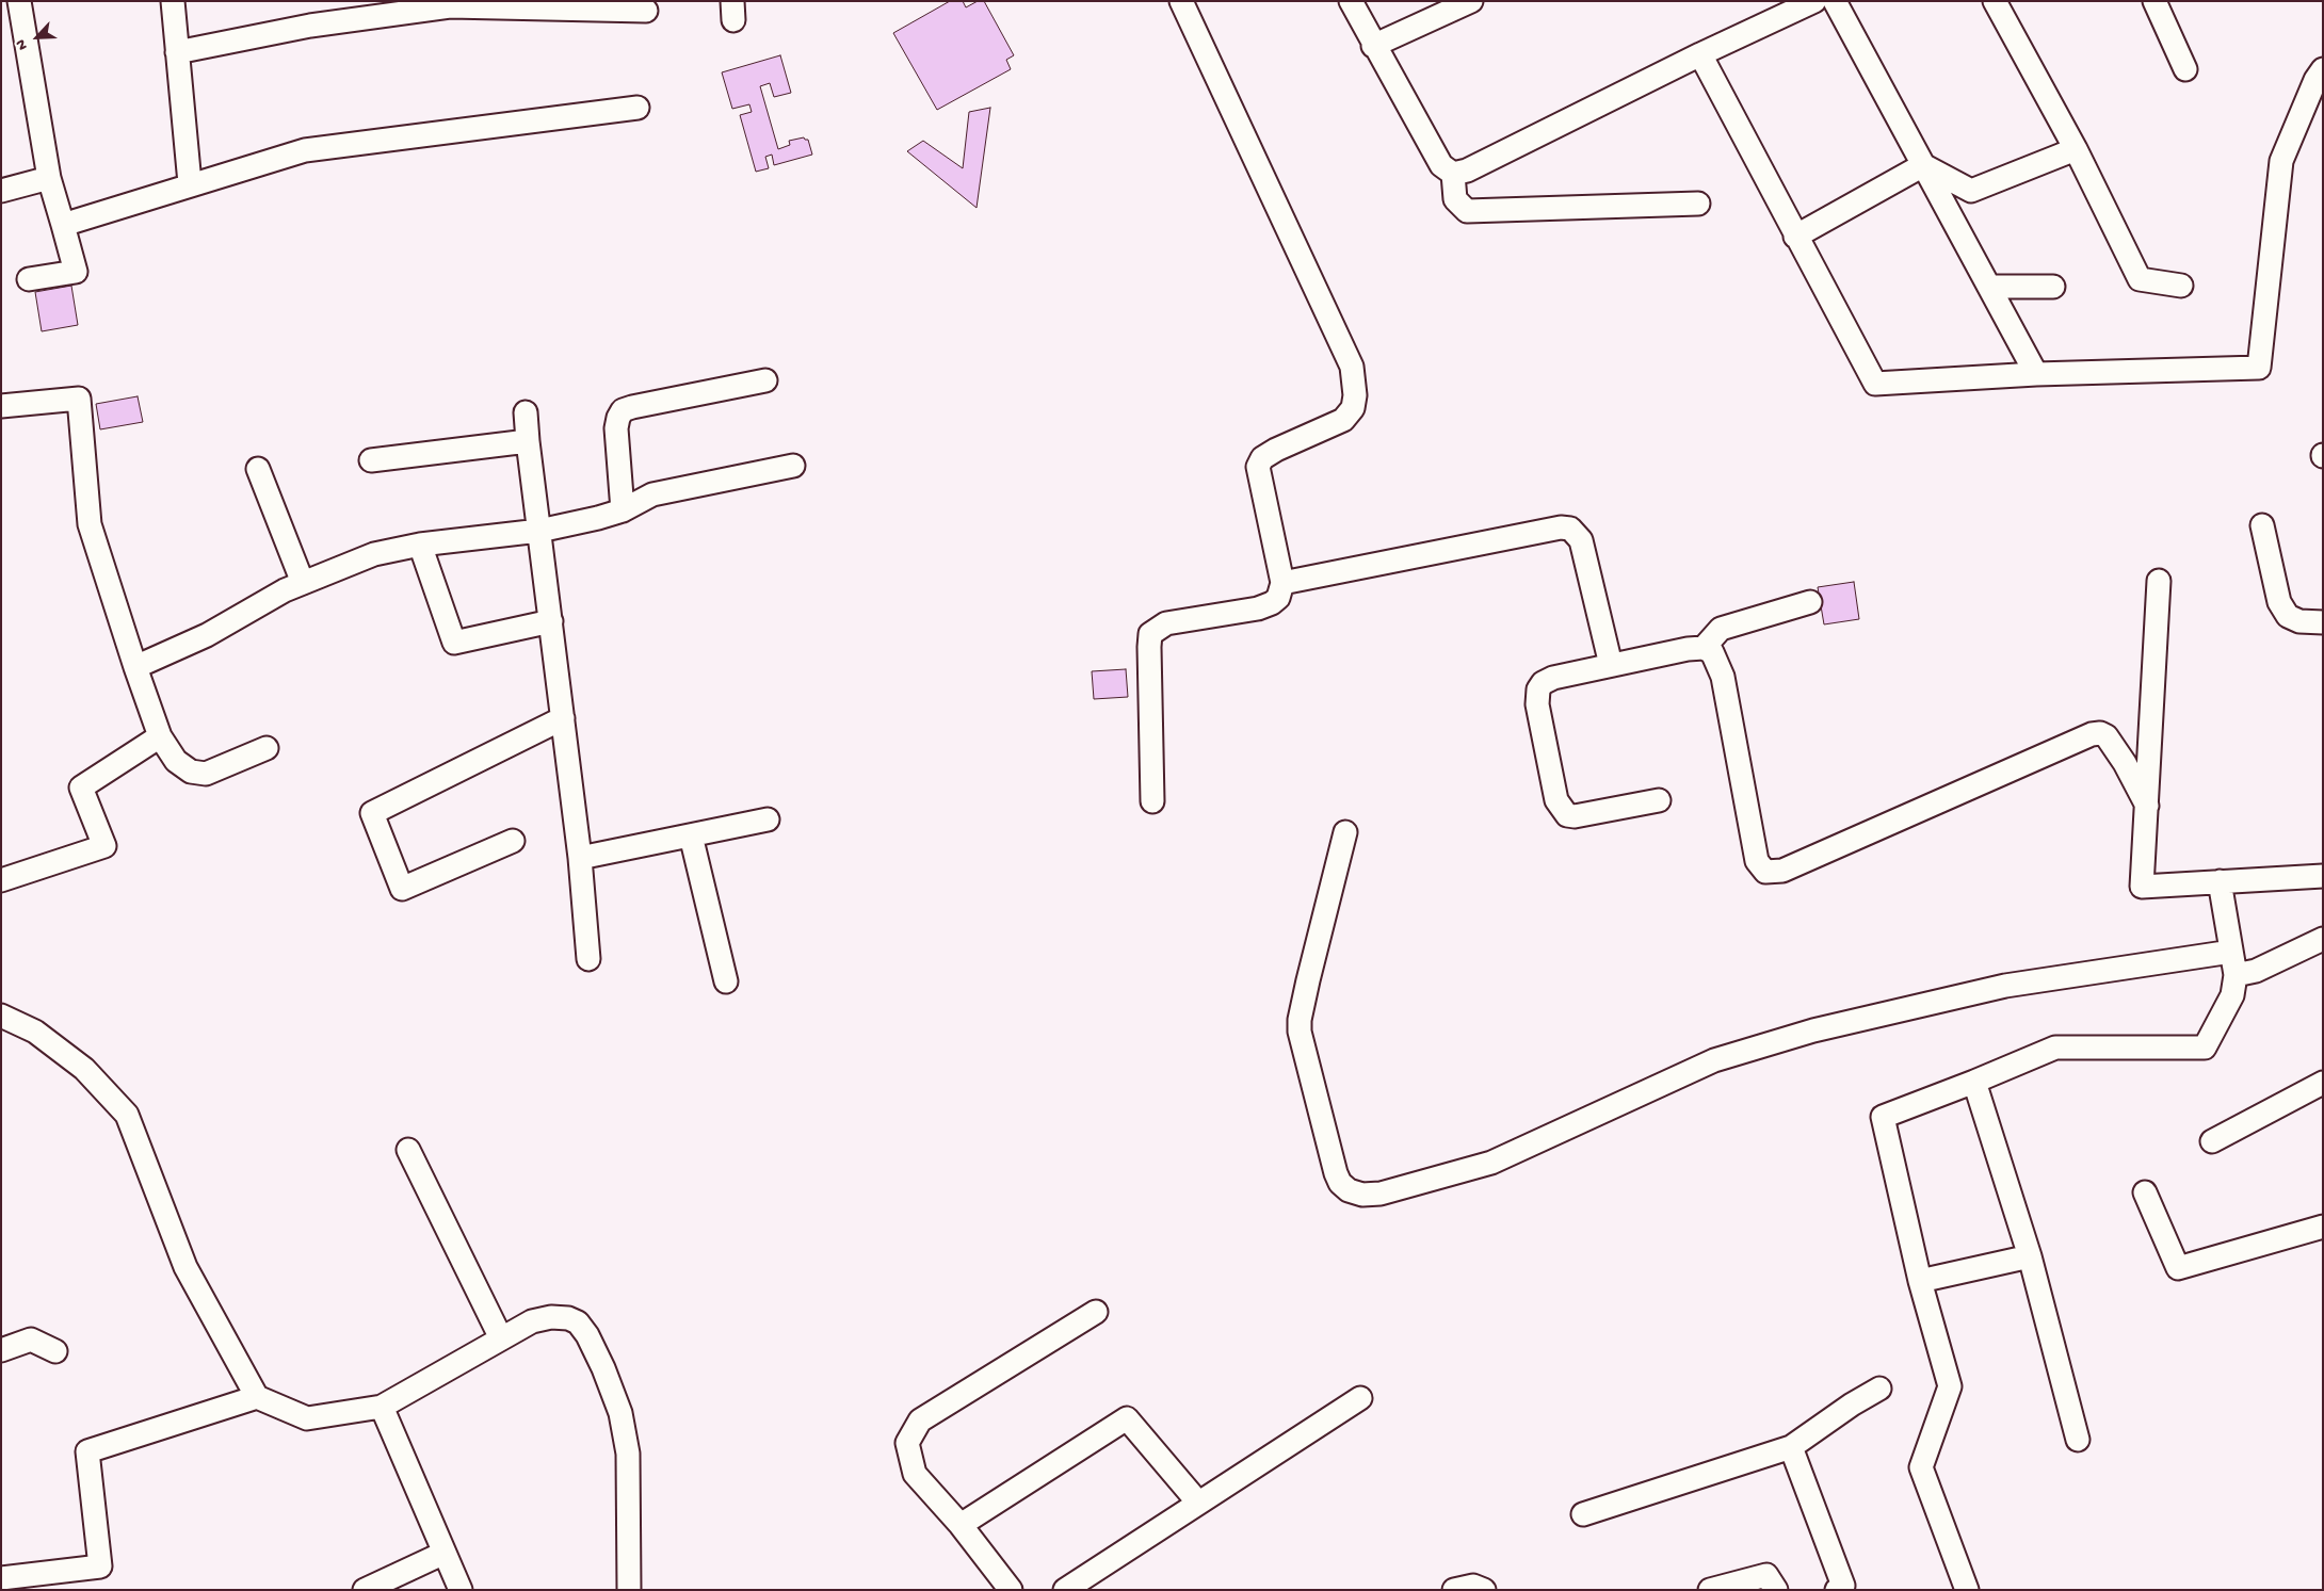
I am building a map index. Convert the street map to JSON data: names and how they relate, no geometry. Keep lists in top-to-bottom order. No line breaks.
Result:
{"north":"bottom left"}
